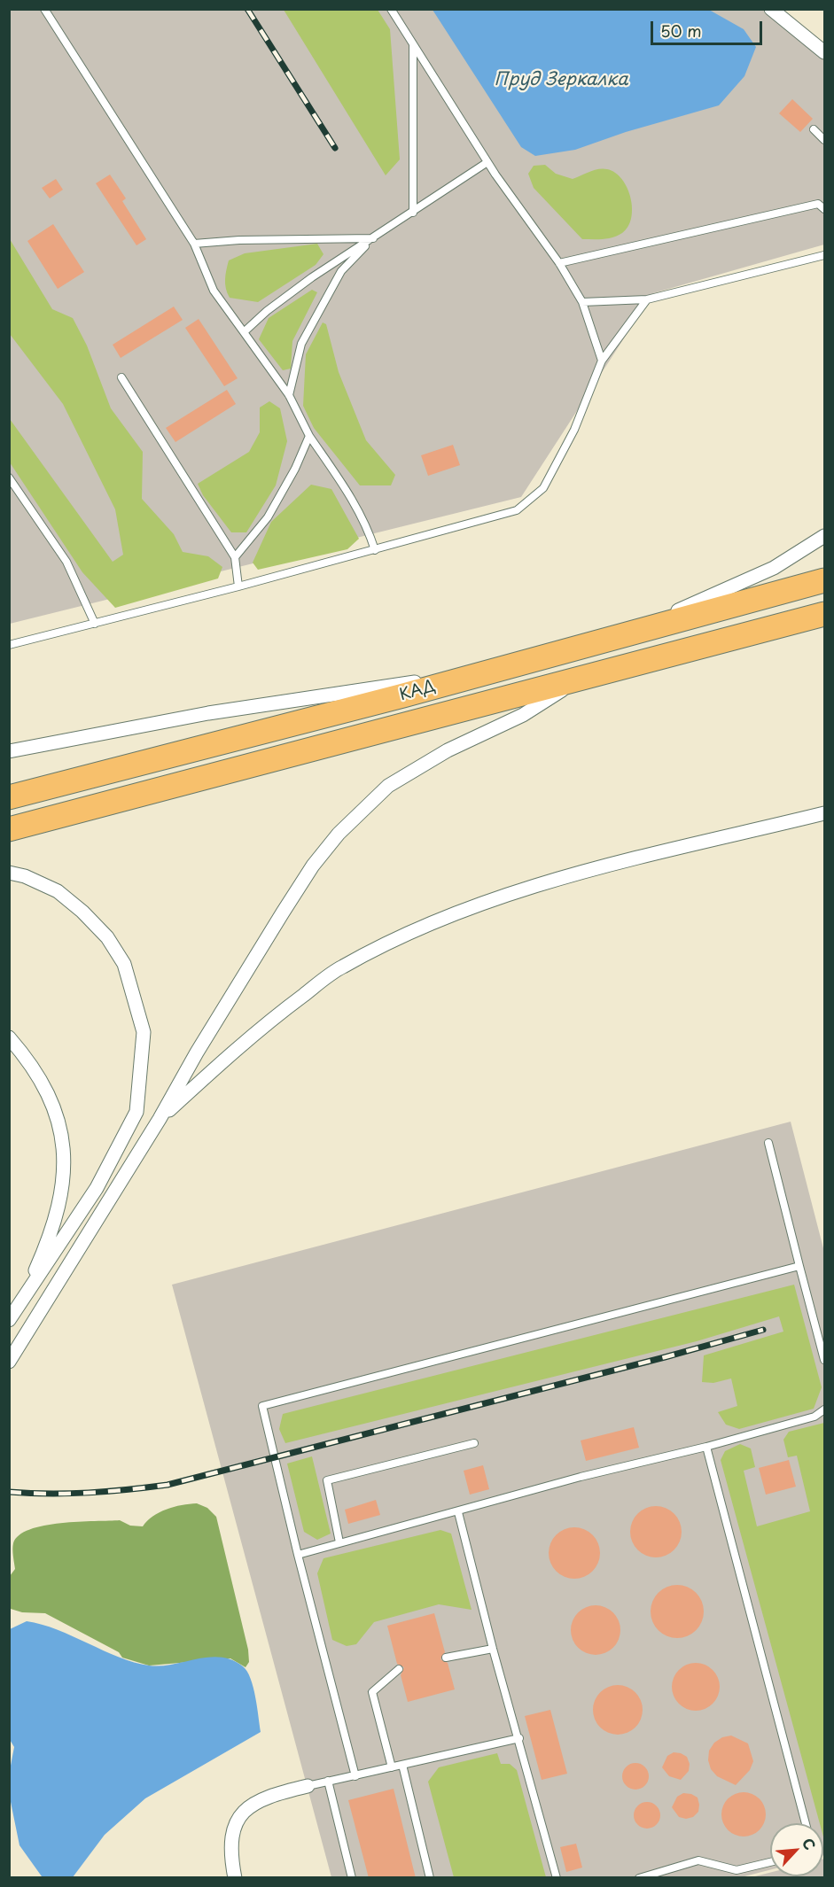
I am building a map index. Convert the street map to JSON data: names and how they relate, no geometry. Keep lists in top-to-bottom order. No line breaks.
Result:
{"streets":{"highway":["КАД"]},"water":["Пруд Зеркалка"],"scale_bar":"50 m","north":"top right"}
